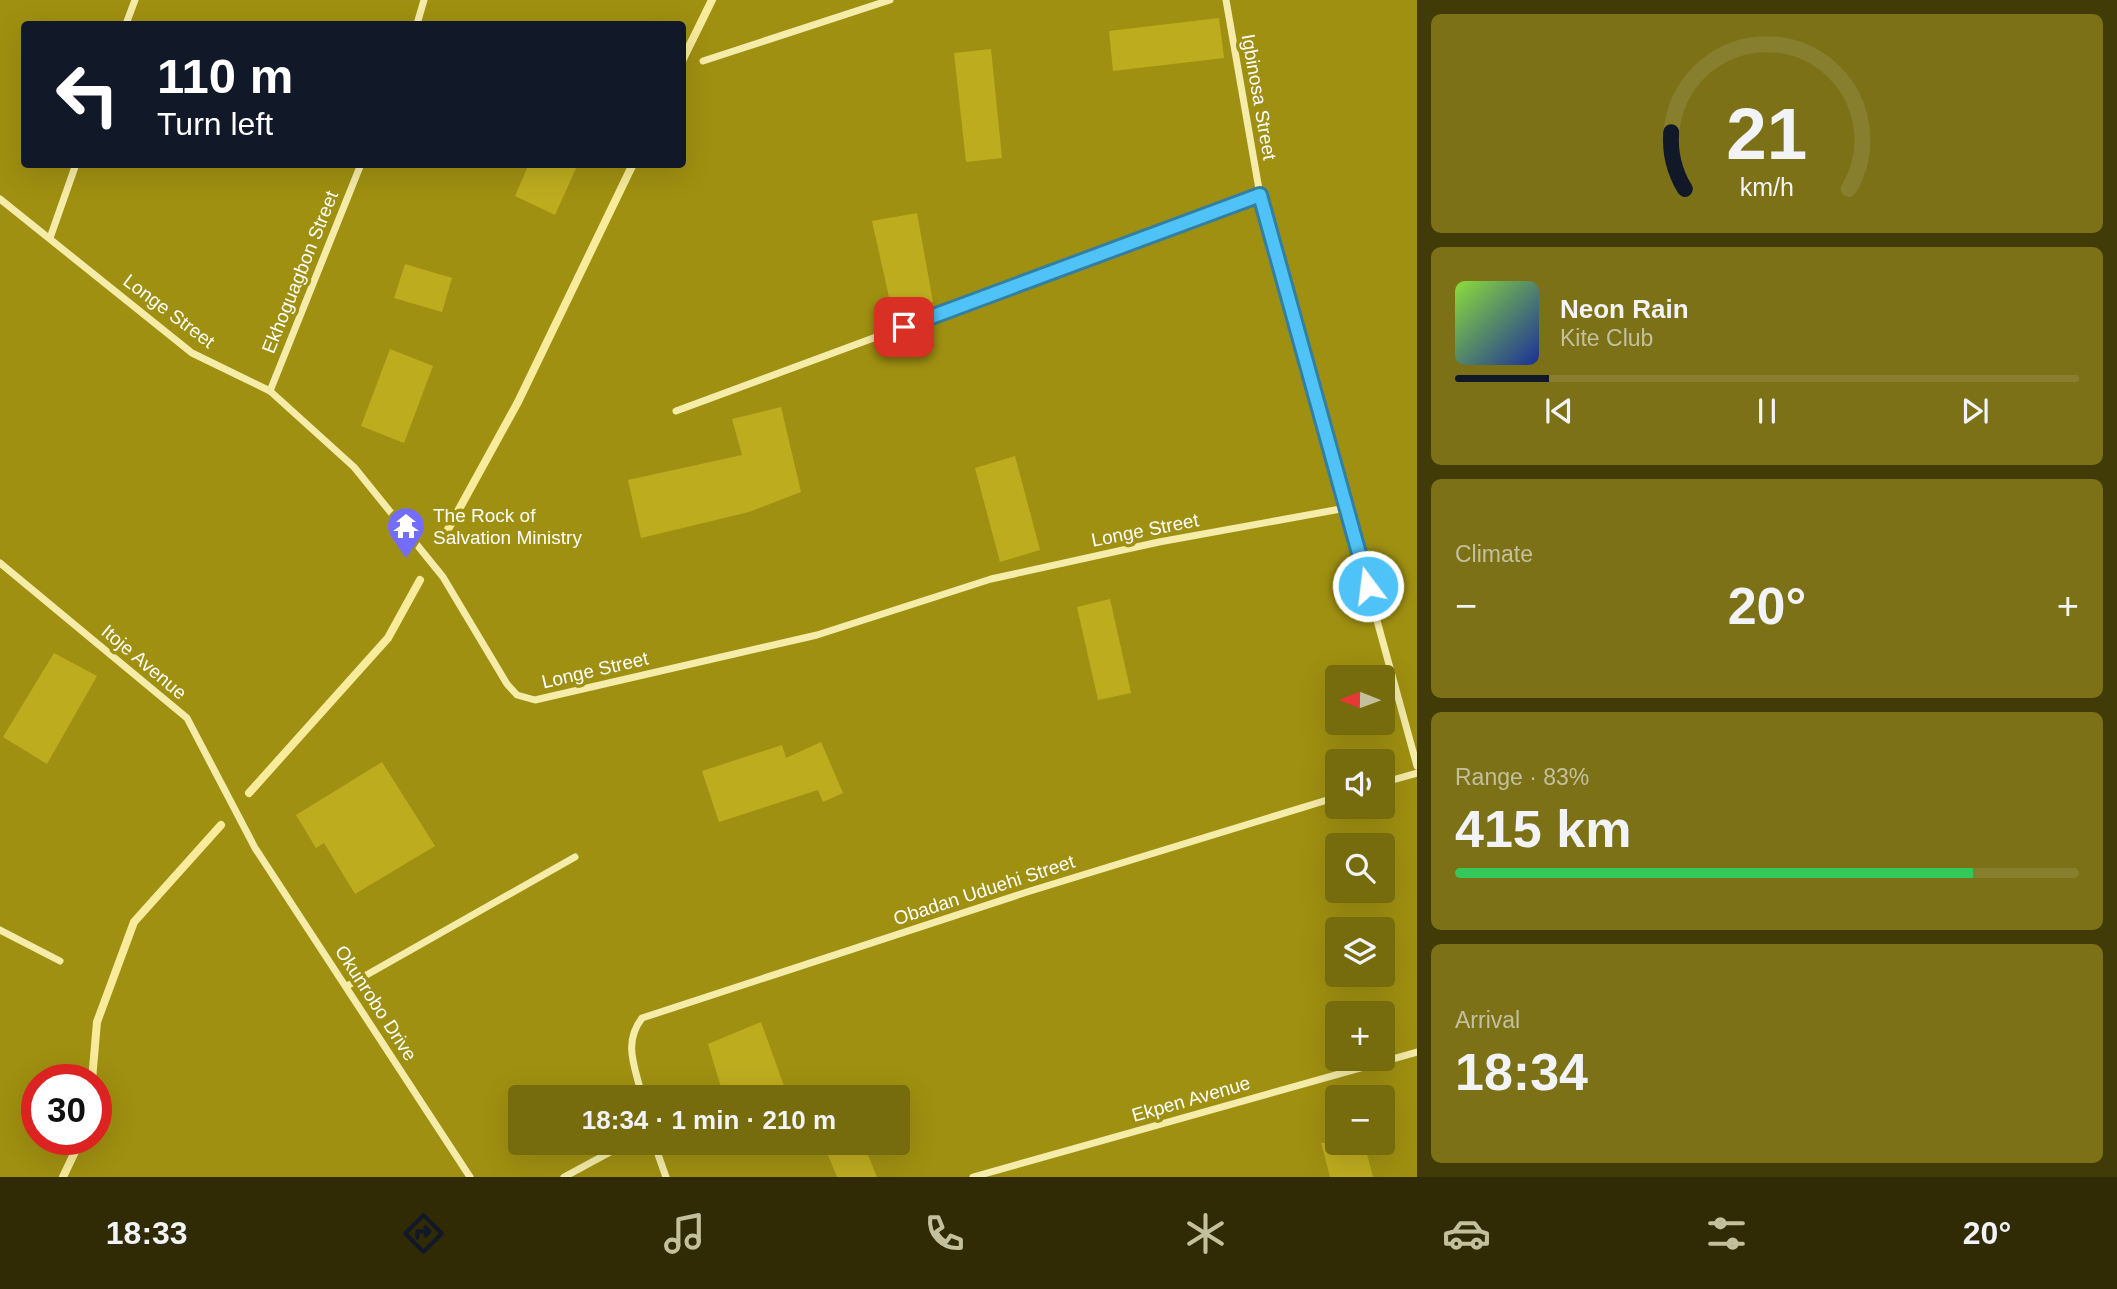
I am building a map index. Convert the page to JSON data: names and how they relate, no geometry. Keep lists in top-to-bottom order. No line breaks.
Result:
{"streets":{"street":["Igbinosa Street","Ekhoguagbon Street","Longe Street","Itoje Avenue","Obadan Uduehi Street","Okunrobo Drive","Ekpen Avenue"]},"crossings":[["Igbinosa Street","Longe Street"],["Ekhoguagbon Street","Longe Street"],["Itoje Avenue","Okunrobo Drive"]],"places":{"temple":["The Rock of Salvation Ministry"]},"north":"left","page":{"turn":["110 m","Turn left"],"song":["Neon Rain","Kite Club"],"tile":["Climate",["Range · 83%","415 km"],["Arrival","18:34"]],"heat":["−","20°","+"],"map_buttons":["+","−"],"limit":"30","trip":"18:34 · 1 min · 210 m","tabs":["18:33","20°"],"gauge":["21","km/h"]}}
